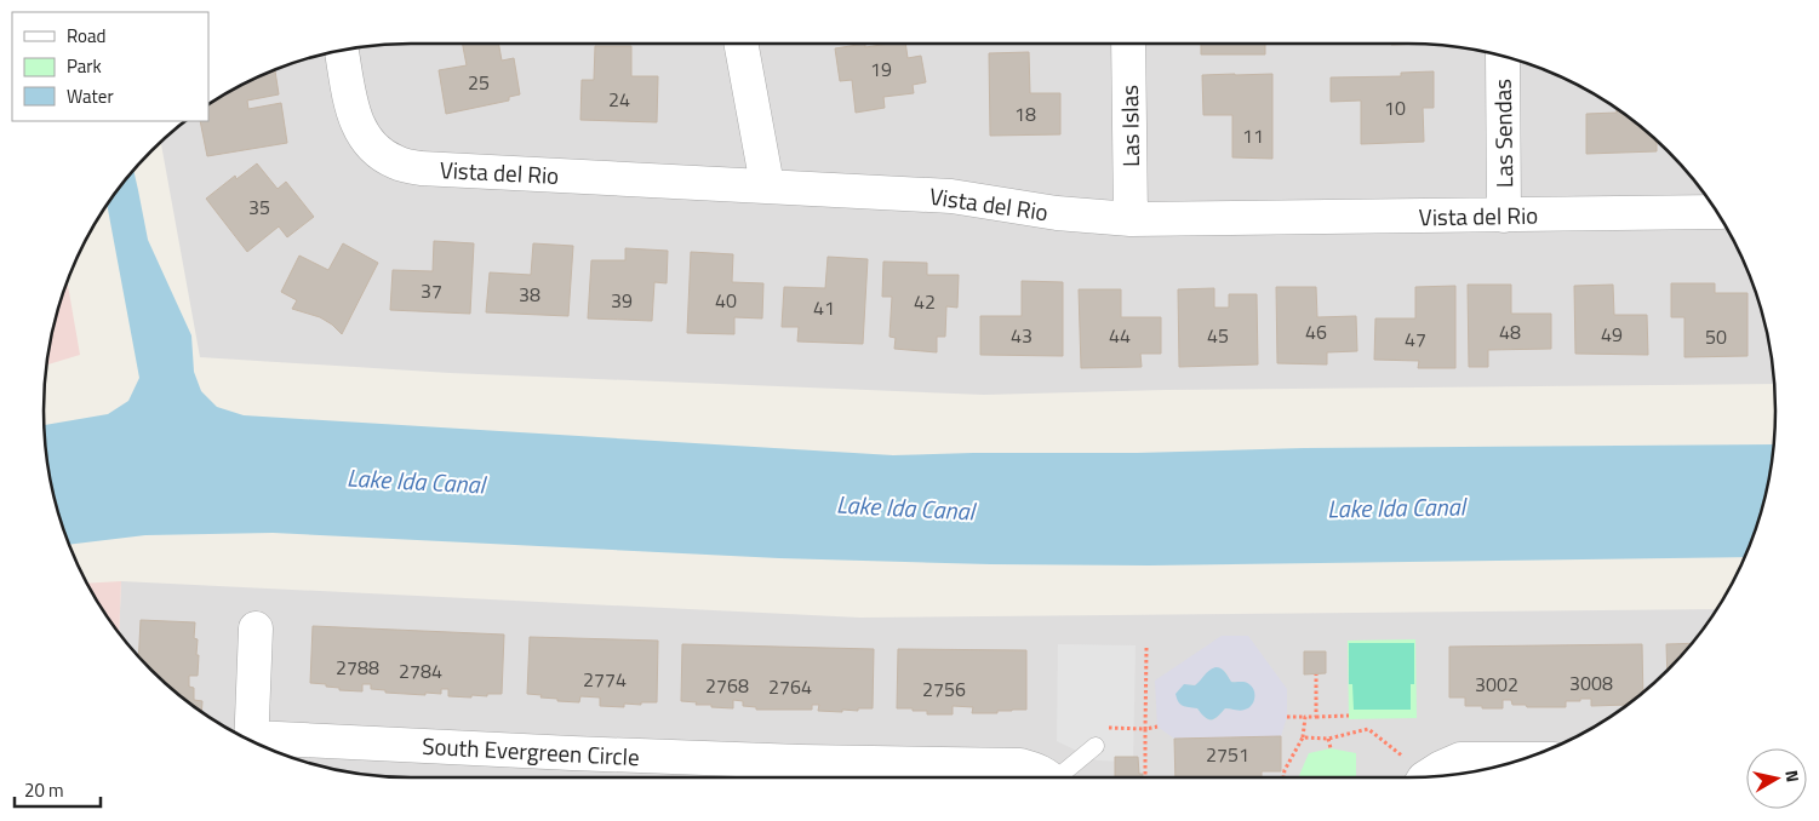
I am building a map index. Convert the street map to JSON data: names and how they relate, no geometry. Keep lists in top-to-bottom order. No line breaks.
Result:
{"streets":{"street":["Las Islas","Las Sendas","Vista del Rio","South Evergreen Circle"]},"crossings":[["Las Islas","Vista del Rio"],["Las Sendas","Vista del Rio"]],"water":["Lake Ida Canal"],"house_numbers":["19","25","24","10","18","11","35","37","38","39","40","42","41","46","48","49","43","44","45","50","47","2788","2784","2774","3008","3002","2768","2764","2756","2751"],"legend":["Road","Park","Water"],"scale_bar":"20 m","north":"right"}
